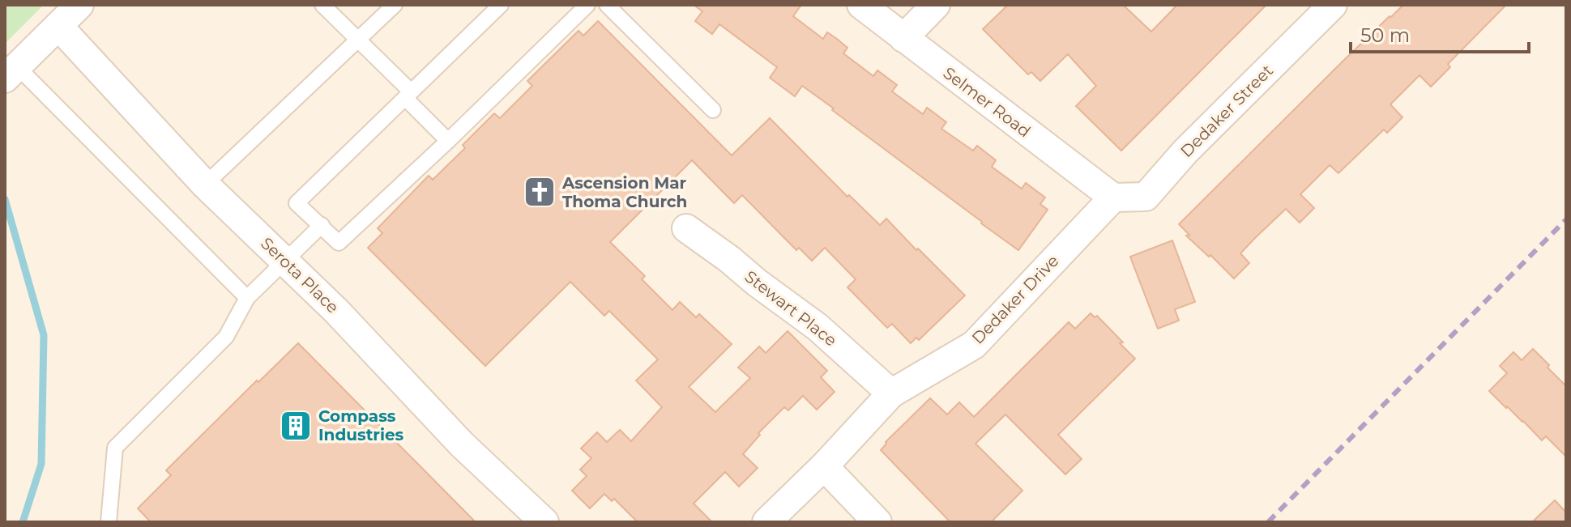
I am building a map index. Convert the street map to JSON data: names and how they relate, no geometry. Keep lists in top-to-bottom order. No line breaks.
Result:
{"streets":{"street":["Selmer Road","Dedaker Street","Serota Place","Dedaker Drive","Stewart Place"]},"crossings":[["Selmer Road","Dedaker Street"],["Selmer Road","Dedaker Drive"],["Dedaker Street","Dedaker Drive"],["Dedaker Drive","Stewart Place"]],"places":{"church":["Ascension Mar Thoma Church"],"building":["Compass Industries"]},"scale_bar":"50 m"}
